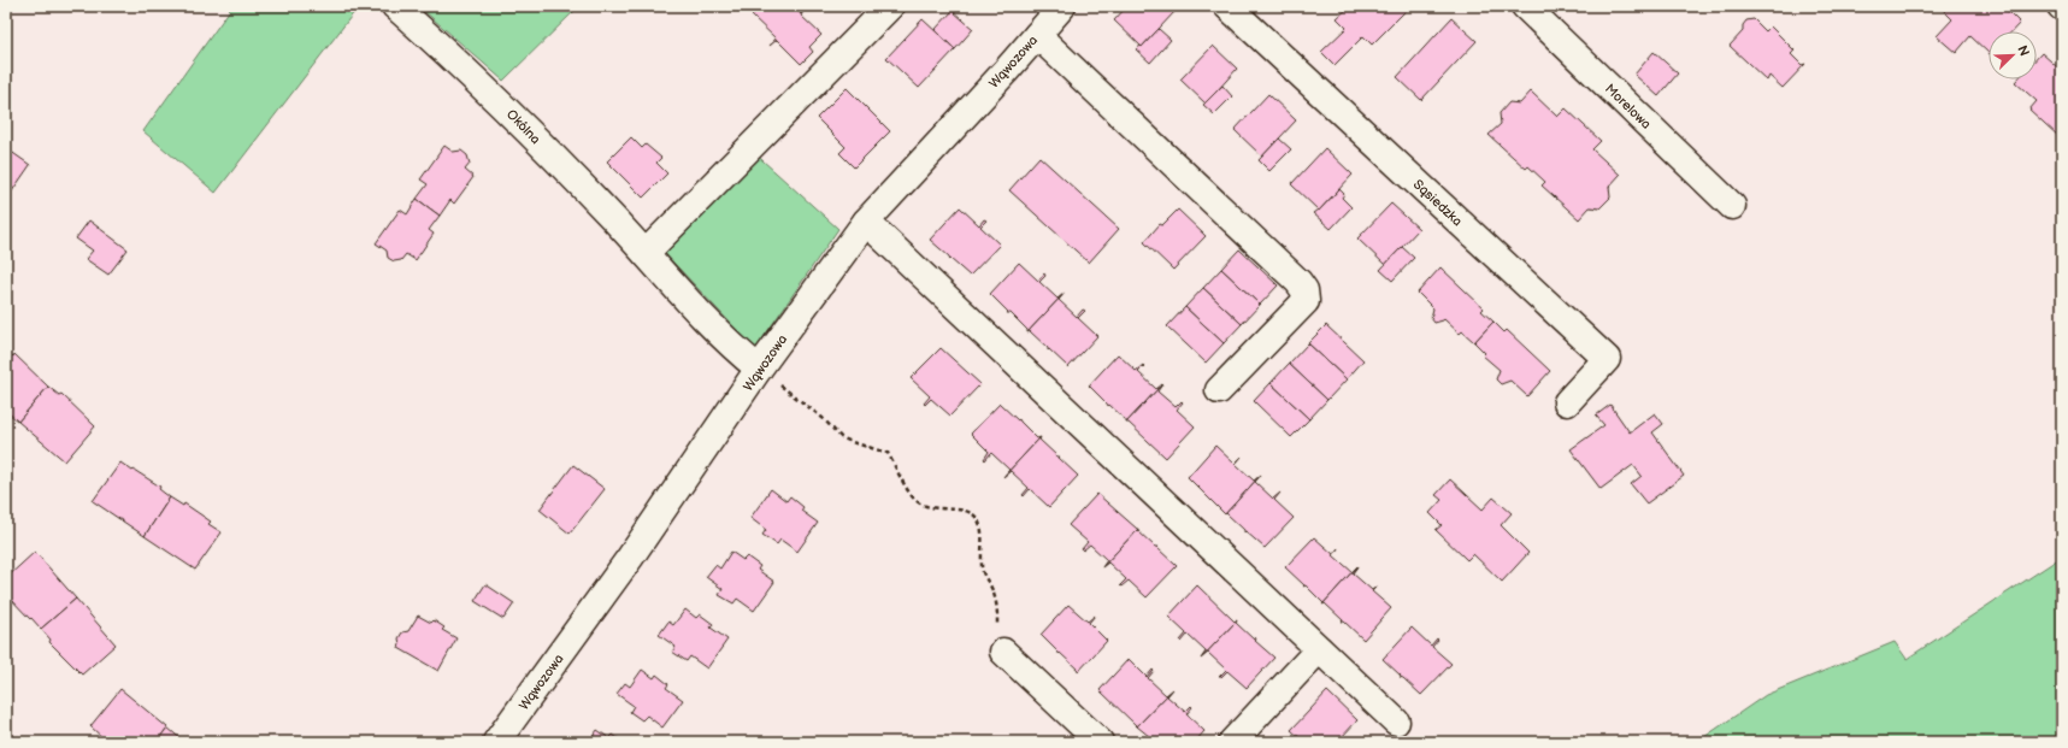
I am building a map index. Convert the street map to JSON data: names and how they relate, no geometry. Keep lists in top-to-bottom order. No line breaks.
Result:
{"streets":{"street":["Wąwozowa","Morelowa","Okólna","Sąsiedzka"]},"crossings":[["Wąwozowa","Okólna"]],"north":"top right"}
